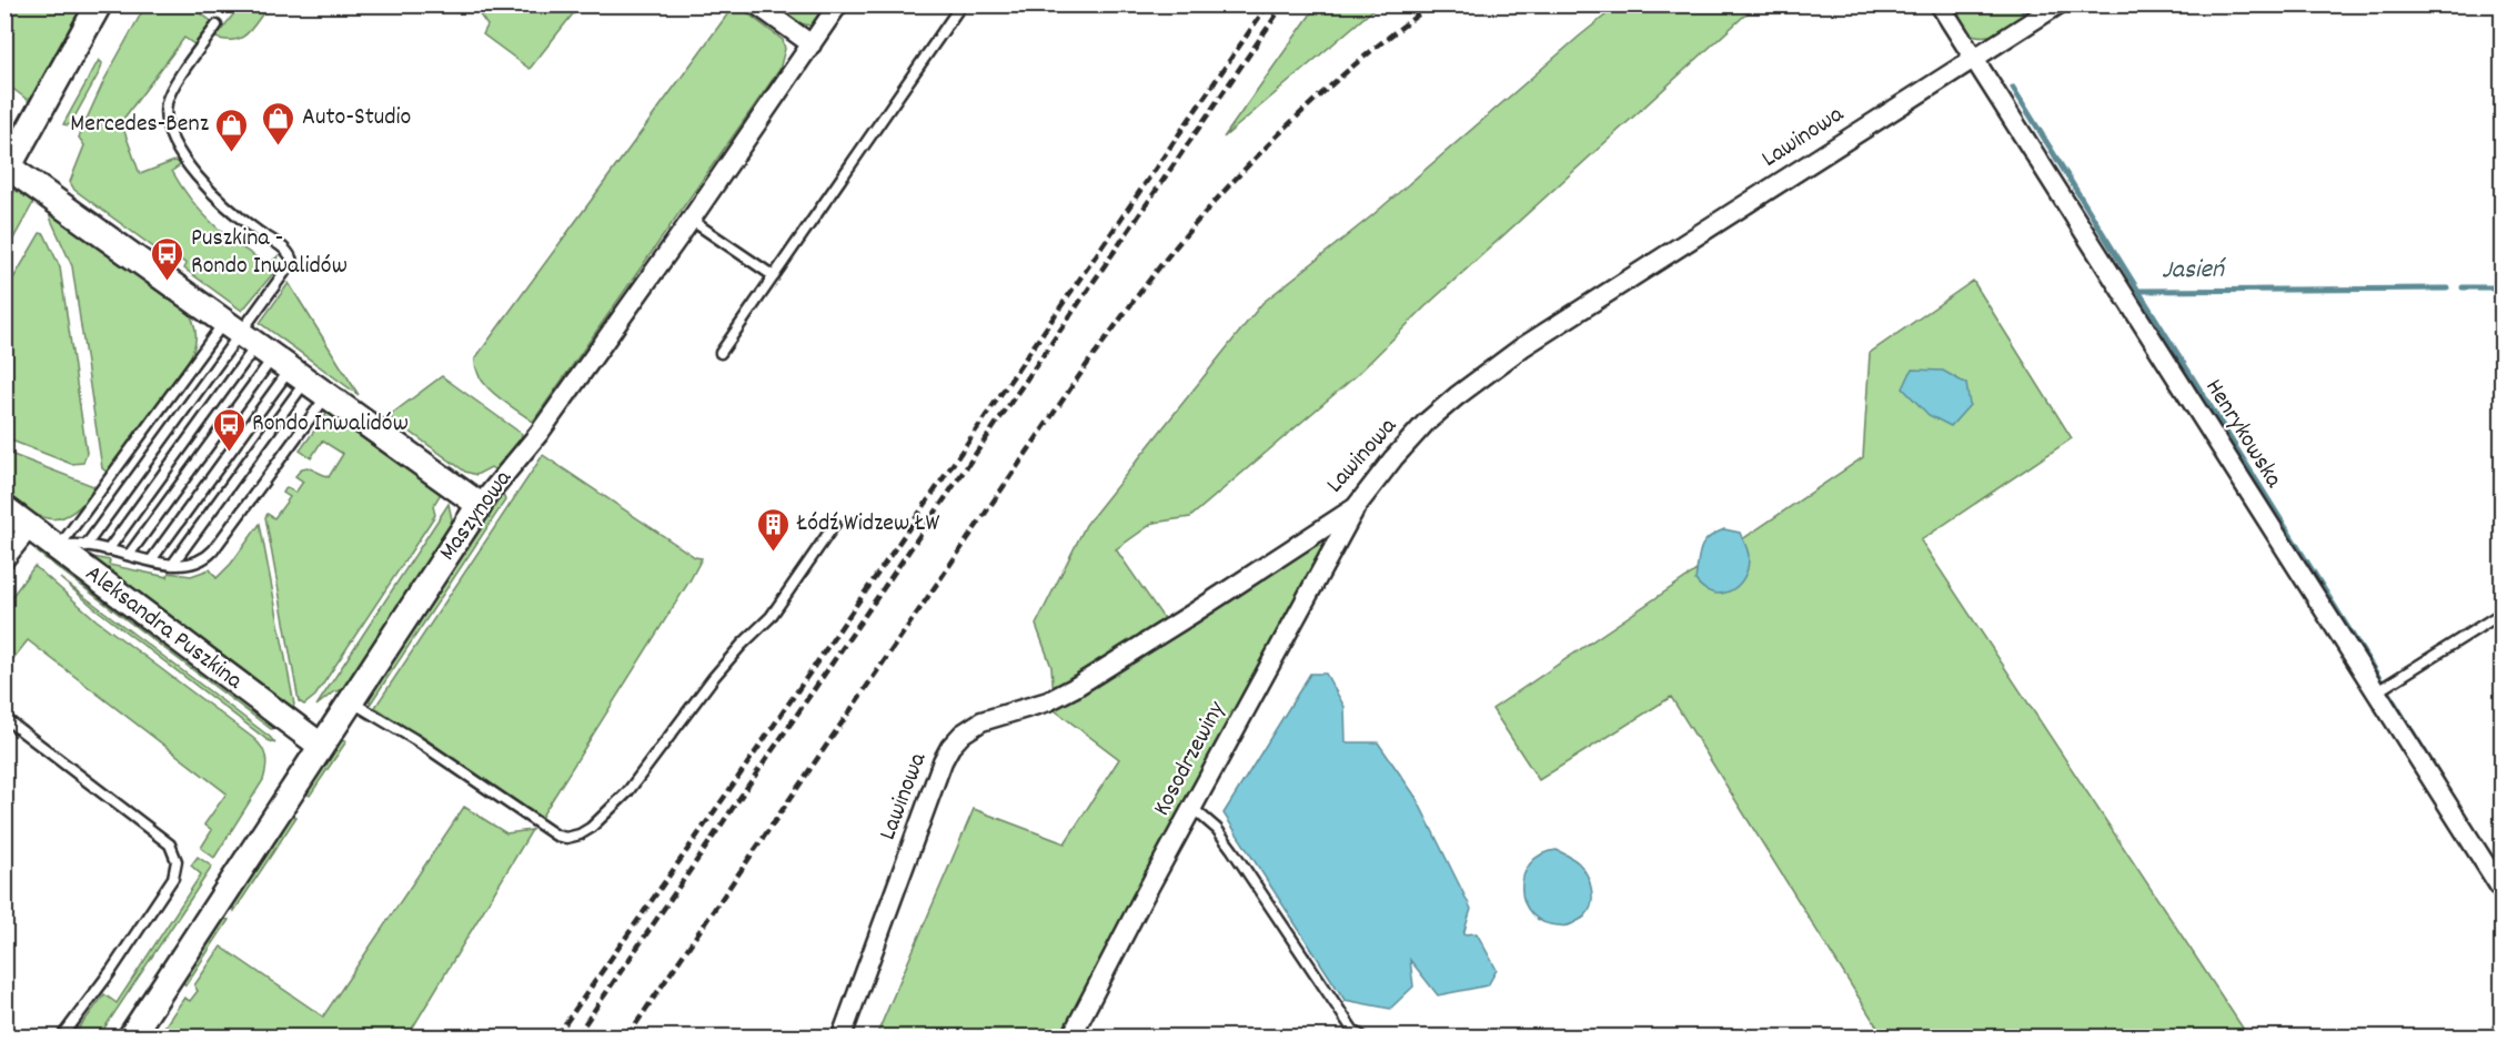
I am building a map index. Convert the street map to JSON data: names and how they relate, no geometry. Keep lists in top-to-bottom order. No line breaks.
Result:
{"streets":{"street":["Lawinowa","Henrykowska","Maszynowa","Aleksandra Puszkina","Kosodrzewiny"]},"crossings":[["Lawinowa","Henrykowska"],["Lawinowa","Kosodrzewiny"],["Maszynowa","Aleksandra Puszkina"]],"water":["Jasień"],"places":{"shop":["Auto-Studio","Mercedes-Benz"],"bus stop":["Puszkina - Rondo Inwalidów","Rondo Inwalidów"],"building":["Łódź Widzew ŁW"]}}
